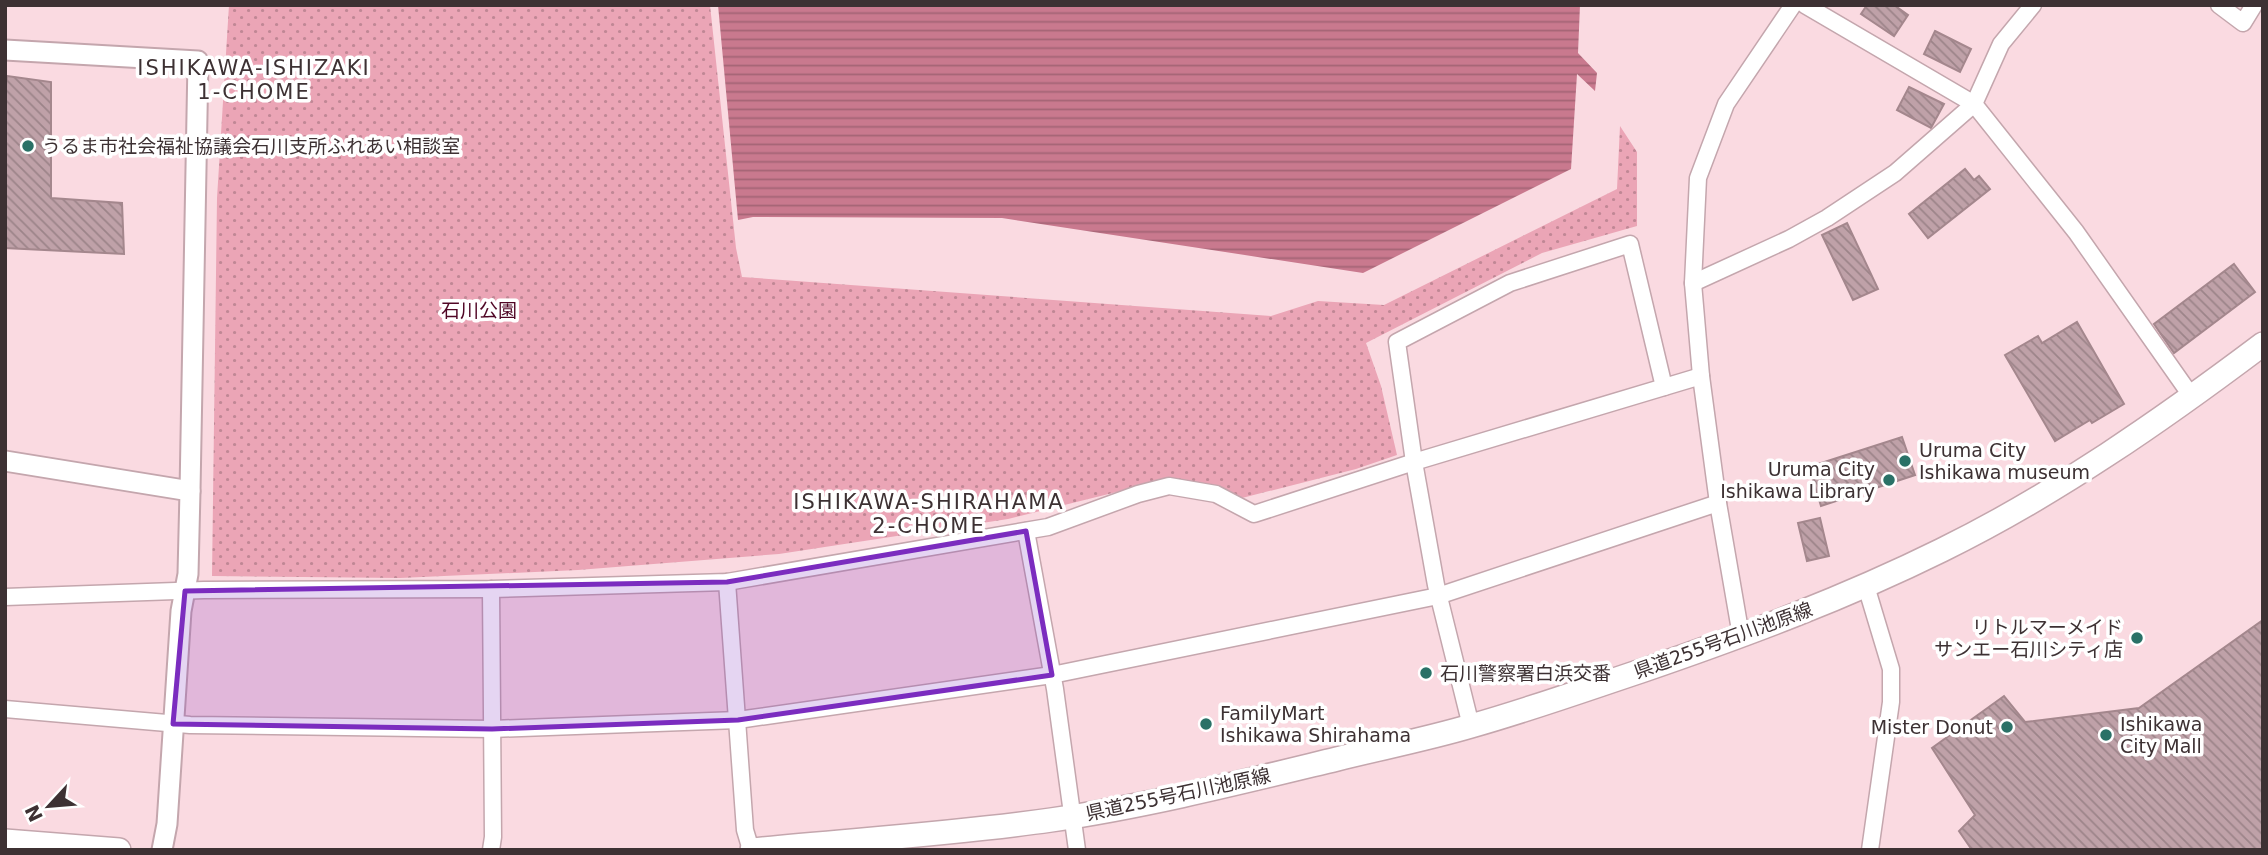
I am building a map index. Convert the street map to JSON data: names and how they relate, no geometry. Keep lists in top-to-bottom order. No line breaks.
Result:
{"streets":{"main road":["県道255号石川池原線"]},"districts":["ISHIKAWA-ISHIZAKI 1-CHOME","ISHIKAWA-SHIRAHAMA 2-CHOME"],"parks":["石川公園"],"places":["うるま市社会福祉協議会石川支所ふれあい相談室","Uruma City Ishikawa museum","Uruma City Ishikawa Library","リトルマーメイド サンエー石川シティ店","石川警察署白浜交番","FamilyMart Ishikawa Shirahama","Mister Donut","Ishikawa City Mall"],"north":"bottom left"}
